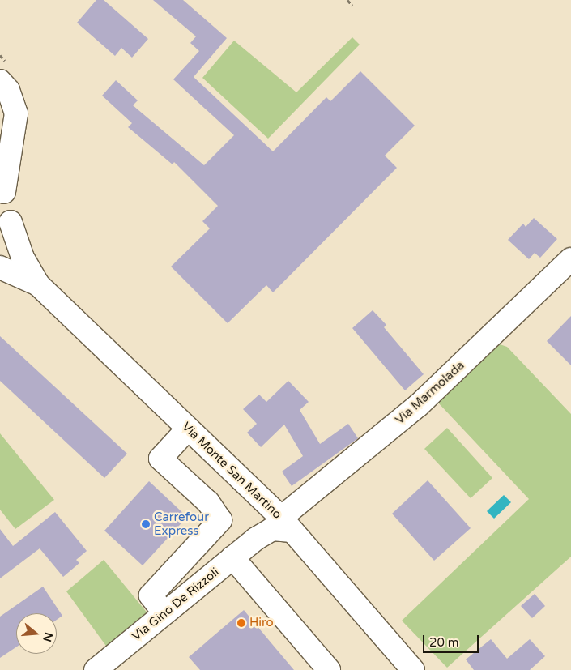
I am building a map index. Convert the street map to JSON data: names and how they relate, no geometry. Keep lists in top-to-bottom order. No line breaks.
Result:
{"streets":{"street":["Via Marmolada","Via Monte San Martino","Via Gino De Rizzoli"]},"crossings":[["Via Marmolada","Via Monte San Martino"],["Via Marmolada","Via Gino De Rizzoli"],["Via Monte San Martino","Via Gino De Rizzoli"]],"places":["Carrefour Express","Hiro"],"scale_bar":"20 m","north":"right"}
